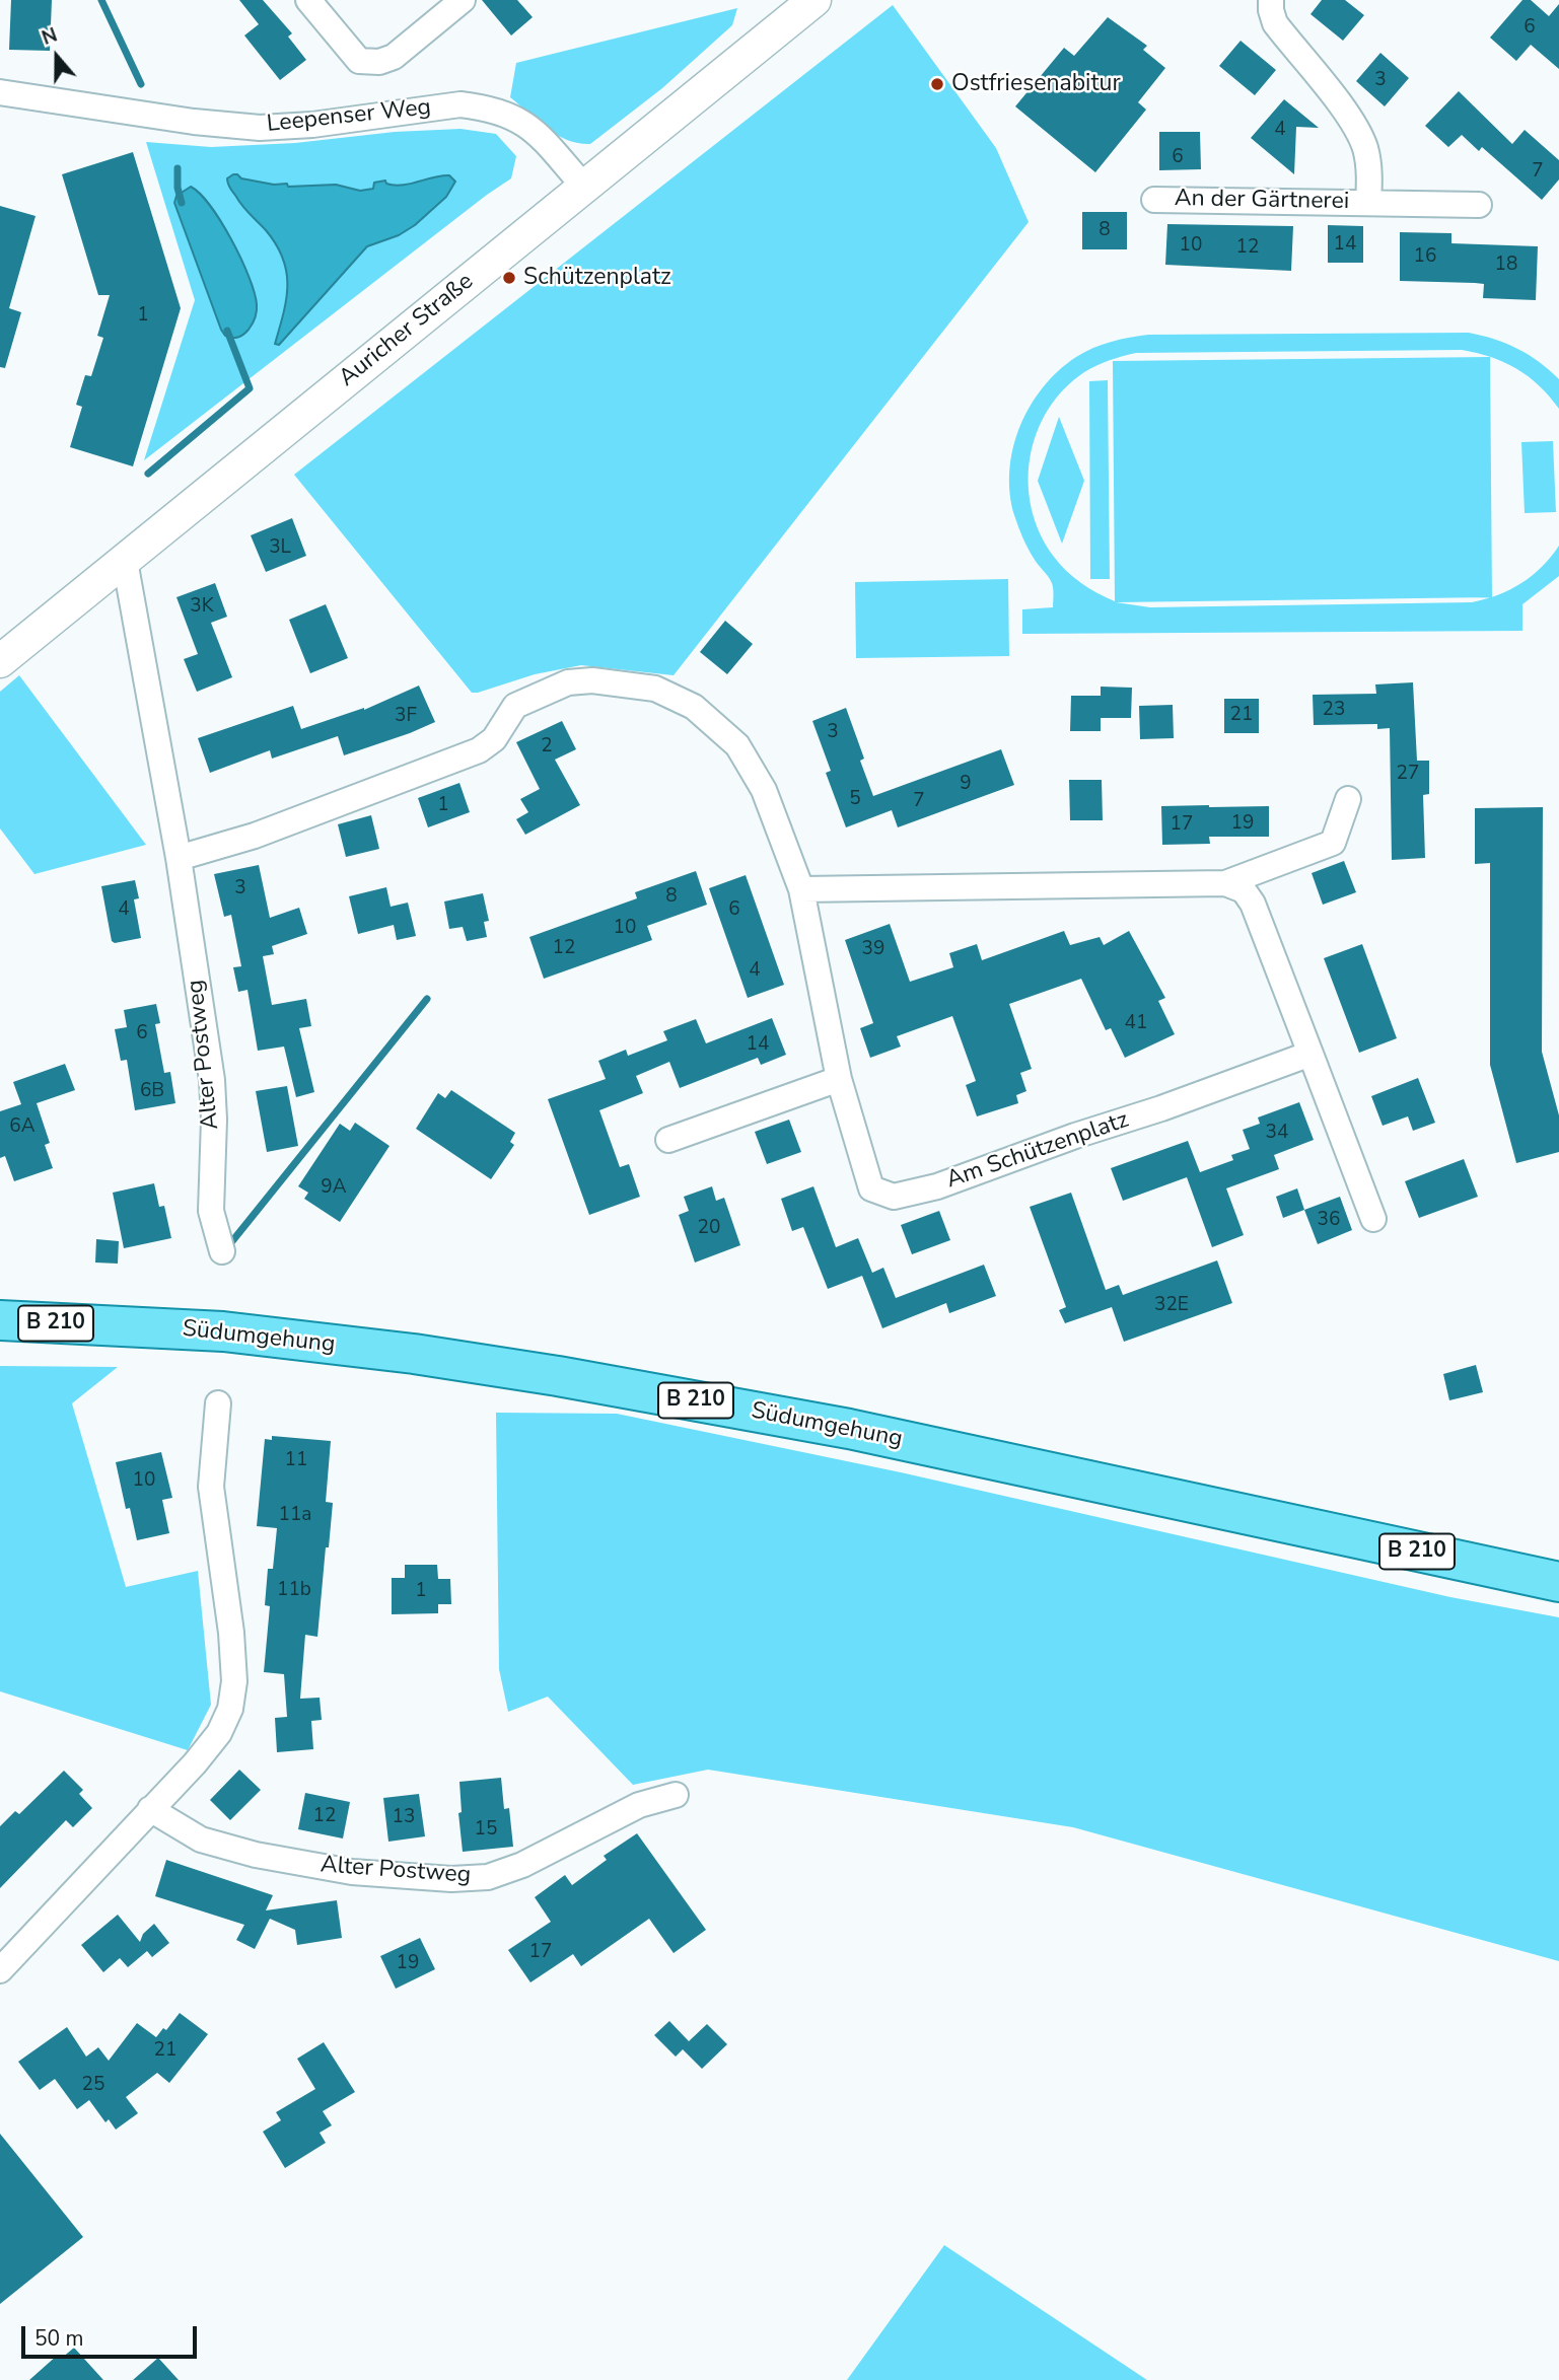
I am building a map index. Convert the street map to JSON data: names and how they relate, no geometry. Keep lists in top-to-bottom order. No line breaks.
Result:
{"streets":{"main road":["B 210","Südumgehung"],"street":["Leepenser Weg","An der Gärtnerei","Auricher Straße","Alter Postweg","Am Schützenplatz"]},"crossings":[["Leepenser Weg","Auricher Straße"],["Auricher Straße","Alter Postweg"],["Alter Postweg","Am Schützenplatz"]],"places":["Ostfriesenabitur","Schützenplatz"],"house_numbers":["6","3","4","6","7","8","14","10","12","16","18","1","3L","3K","23","21","3F","3","2","27","9","5","7","1","19","17","3","8","4","6","10","12","39","4","41","6","14","6B","6A","34","9A","36","20","32E","11","10","11a","11b","1","12","13","15","17","19","21","25"],"scale_bar":"50 m","north":"top"}
